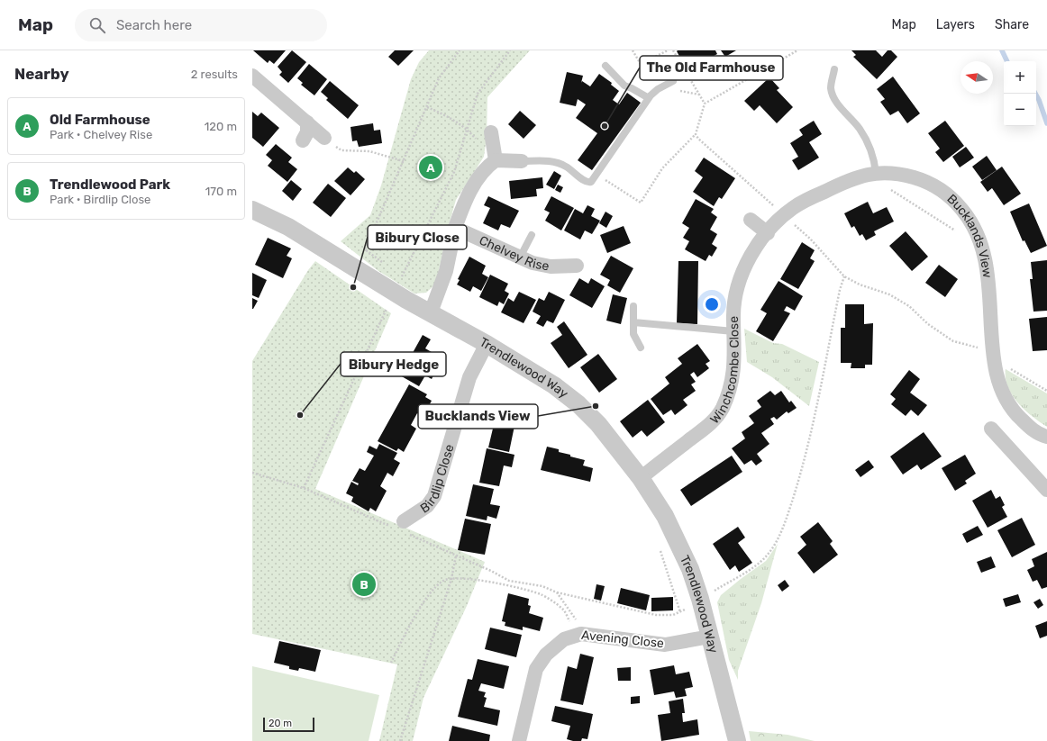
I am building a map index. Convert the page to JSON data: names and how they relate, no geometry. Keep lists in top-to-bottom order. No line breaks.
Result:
{"streets":{"street":["Bucklands View","Chelvey Rise","Winchcombe Close","Trendlewood Way","Birdlip Close","Avening Close"]},"crossings":[["Bucklands View","Winchcombe Close"],["Winchcombe Close","Trendlewood Way"],["Trendlewood Way","Birdlip Close"],["Trendlewood Way","Avening Close"]],"places":["The Old Farmhouse","Bibury Close","Bucklands View","Bibury Hedge"],"scale_bar":"20 m","north":"left","page":{"header":"Map","search":"Search here","nav":["Map","Layers","Share"],"heading":["Nearby","2 results"],"map_buttons":["+","−"],"list":[{"mark":"A","name":"Old Farmhouse","note":"Park · Chelvey Rise","value":"120 m"},{"mark":"B","name":"Trendlewood Park","note":"Park · Birdlip Close","value":"170 m"}],"pins":["A","B"],"scale":"20 m"}}
